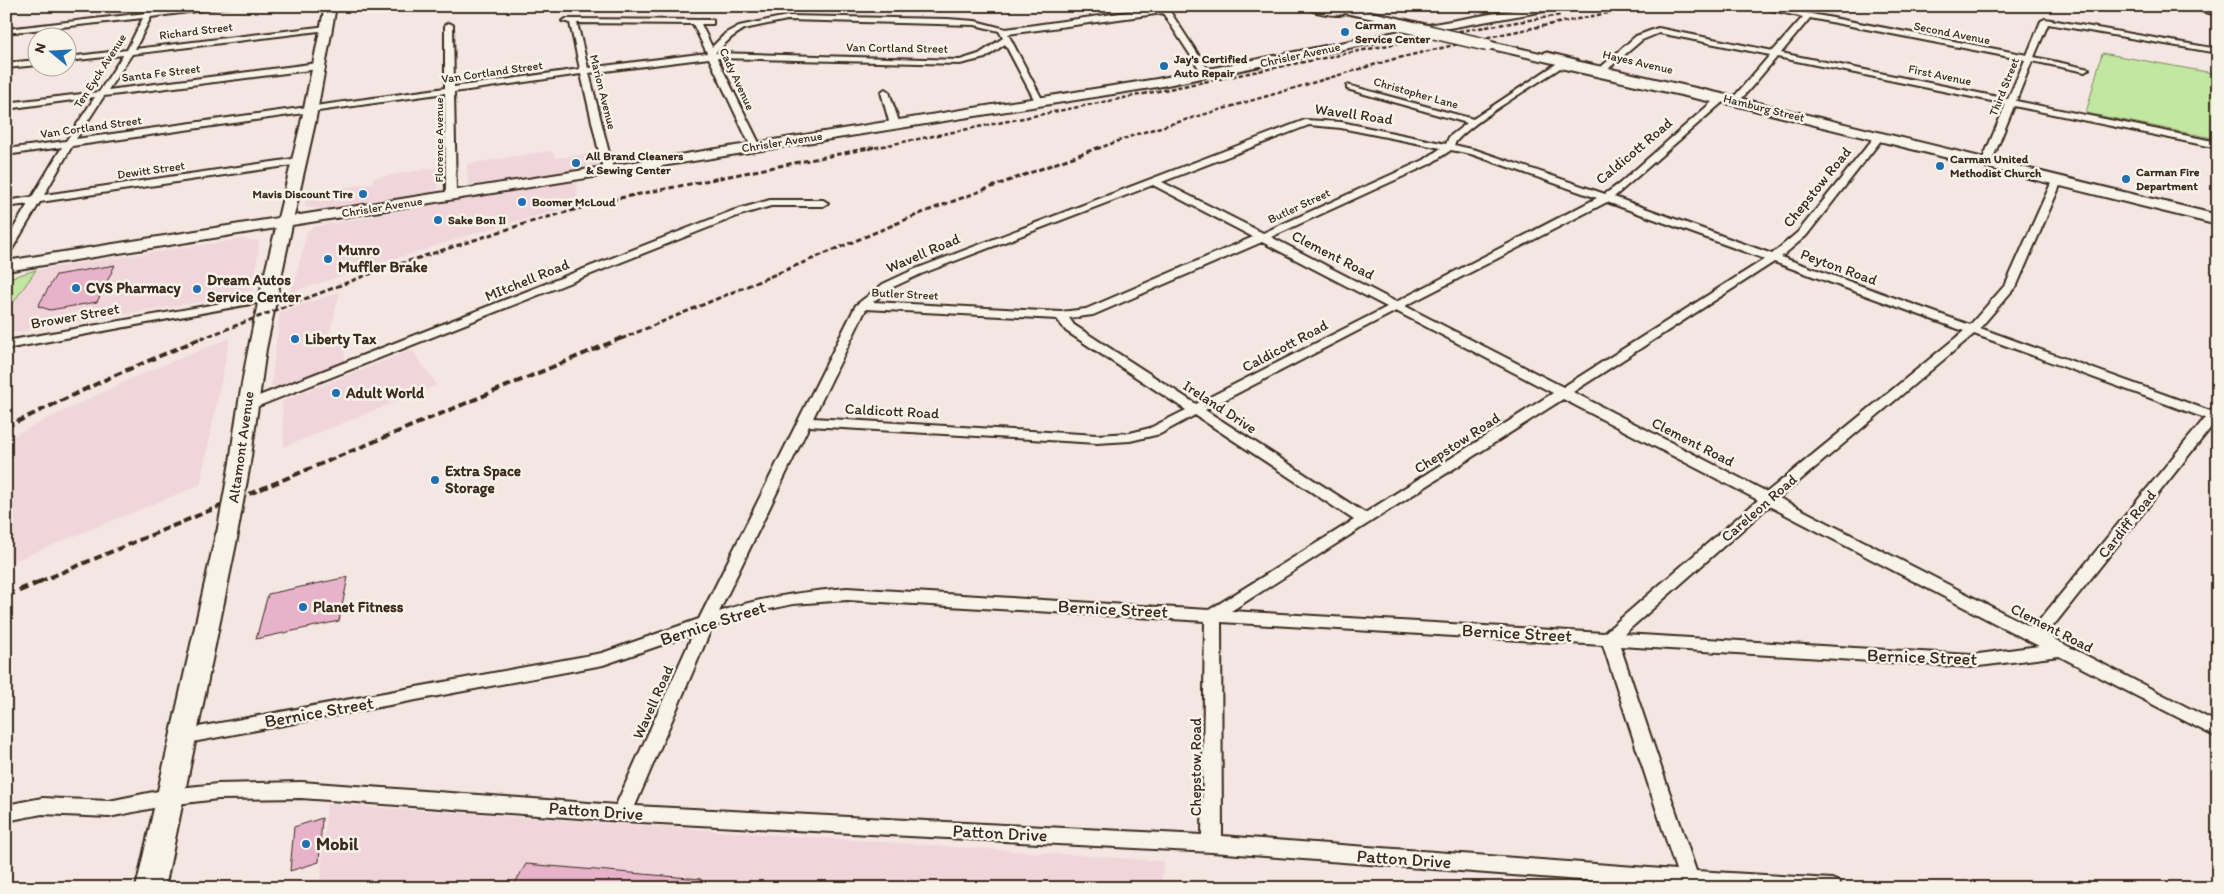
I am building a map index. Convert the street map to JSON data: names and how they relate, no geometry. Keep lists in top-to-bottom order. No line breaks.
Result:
{"streets":{"main road":["Chrisler Avenue","Hamburg Street","Altamont Avenue"],"street":["Richard Street","Second Avenue","Van Cortland Street","Hayes Avenue","Ten Eyck Avenue","Santa Fe Street","First Avenue","Cady Avenue","Third Street","Marion Avenue","Christopher Lane","Wavell Road","Florence Avenue","Caldicott Road","Dewitt Street","Chepstow Road","Butler Street","Clement Road","Peyton Road","MItchell Road","Brower Street","Ireland Drive","Careleon Road","Cardiff Road","Bernice Street","Patton Drive"]},"crossings":[["Richard Street","Ten Eyck Avenue"],["Richard Street","Altamont Avenue"],["Second Avenue","Third Street"],["Second Avenue","Caldicott Road"],["Van Cortland Street","Ten Eyck Avenue"],["Van Cortland Street","Cady Avenue"],["Van Cortland Street","Marion Avenue"],["Van Cortland Street","Florence Avenue"],["Van Cortland Street","Altamont Avenue"],["Chrisler Avenue","Cady Avenue"],["Chrisler Avenue","Marion Avenue"],["Chrisler Avenue","Florence Avenue"],["Chrisler Avenue","Altamont Avenue"],["Hayes Avenue","First Avenue"],["Hayes Avenue","Hamburg Street"],["Hayes Avenue","Caldicott Road"],["Hayes Avenue","Butler Street"],["Ten Eyck Avenue","Santa Fe Street"],["Ten Eyck Avenue","Dewitt Street"],["Santa Fe Street","Altamont Avenue"],["First Avenue","Third Street"],["First Avenue","Caldicott Road"],["Cady Avenue","Marion Avenue"],["Third Street","Hamburg Street"],["Christopher Lane","Butler Street"],["Hamburg Street","Caldicott Road"],["Hamburg Street","Chepstow Road"],["Hamburg Street","Butler Street"],["Hamburg Street","Careleon Road"],["Wavell Road","Caldicott Road"],["Wavell Road","Butler Street"],["Wavell Road","Clement Road"],["Wavell Road","Peyton Road"],["Wavell Road","Bernice Street"],["Wavell Road","Patton Drive"],["Caldicott Road","Butler Street"],["Caldicott Road","Clement Road"],["Caldicott Road","Peyton Road"],["Caldicott Road","Ireland Drive"],["Dewitt Street","Altamont Avenue"],["Chepstow Road","Clement Road"],["Chepstow Road","Peyton Road"],["Chepstow Road","Ireland Drive"],["Chepstow Road","Bernice Street"],["Chepstow Road","Patton Drive"],["Butler Street","Clement Road"],["Butler Street","Peyton Road"],["Butler Street","Ireland Drive"],["Clement Road","Careleon Road"],["Clement Road","Cardiff Road"],["Clement Road","Bernice Street"],["Peyton Road","Careleon Road"],["Peyton Road","Cardiff Road"],["MItchell Road","Altamont Avenue"],["Brower Street","Altamont Avenue"],["Altamont Avenue","Bernice Street"],["Altamont Avenue","Patton Drive"],["Careleon Road","Bernice Street"]],"places":["Carman Service Center","Jay's Certified Auto Repair","All Brand Cleaners & Sewing Center","Carman United Methodist Church","Carman Fire Department","Mavis Discount Tire","Boomer McLoud","Sake Bon II","Munro Muffler Brake","CVS Pharmacy","Dream Autos Service Center","Liberty Tax","Adult World","Extra Space Storage","Planet Fitness","Mobil"],"north":"left"}
